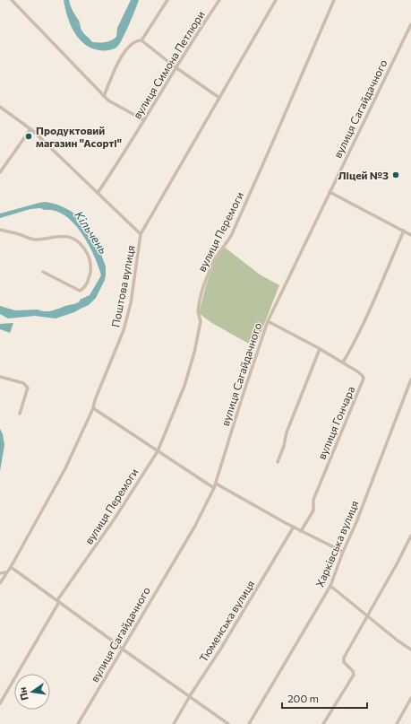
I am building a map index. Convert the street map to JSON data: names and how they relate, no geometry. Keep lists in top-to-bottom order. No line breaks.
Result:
{"streets":{"street":["вулиця Симона Петлюри","вулиця Сагайдачного","вулиця Перемоги","Поштова вулиця","вулиця Гончара","Харківська вулиця","Тюменська вулиця"]},"water":["Кільчень"],"places":["Продуктовий магазин \"Асорті\"","Ліцей №3"],"scale_bar":"200 m","north":"left"}
